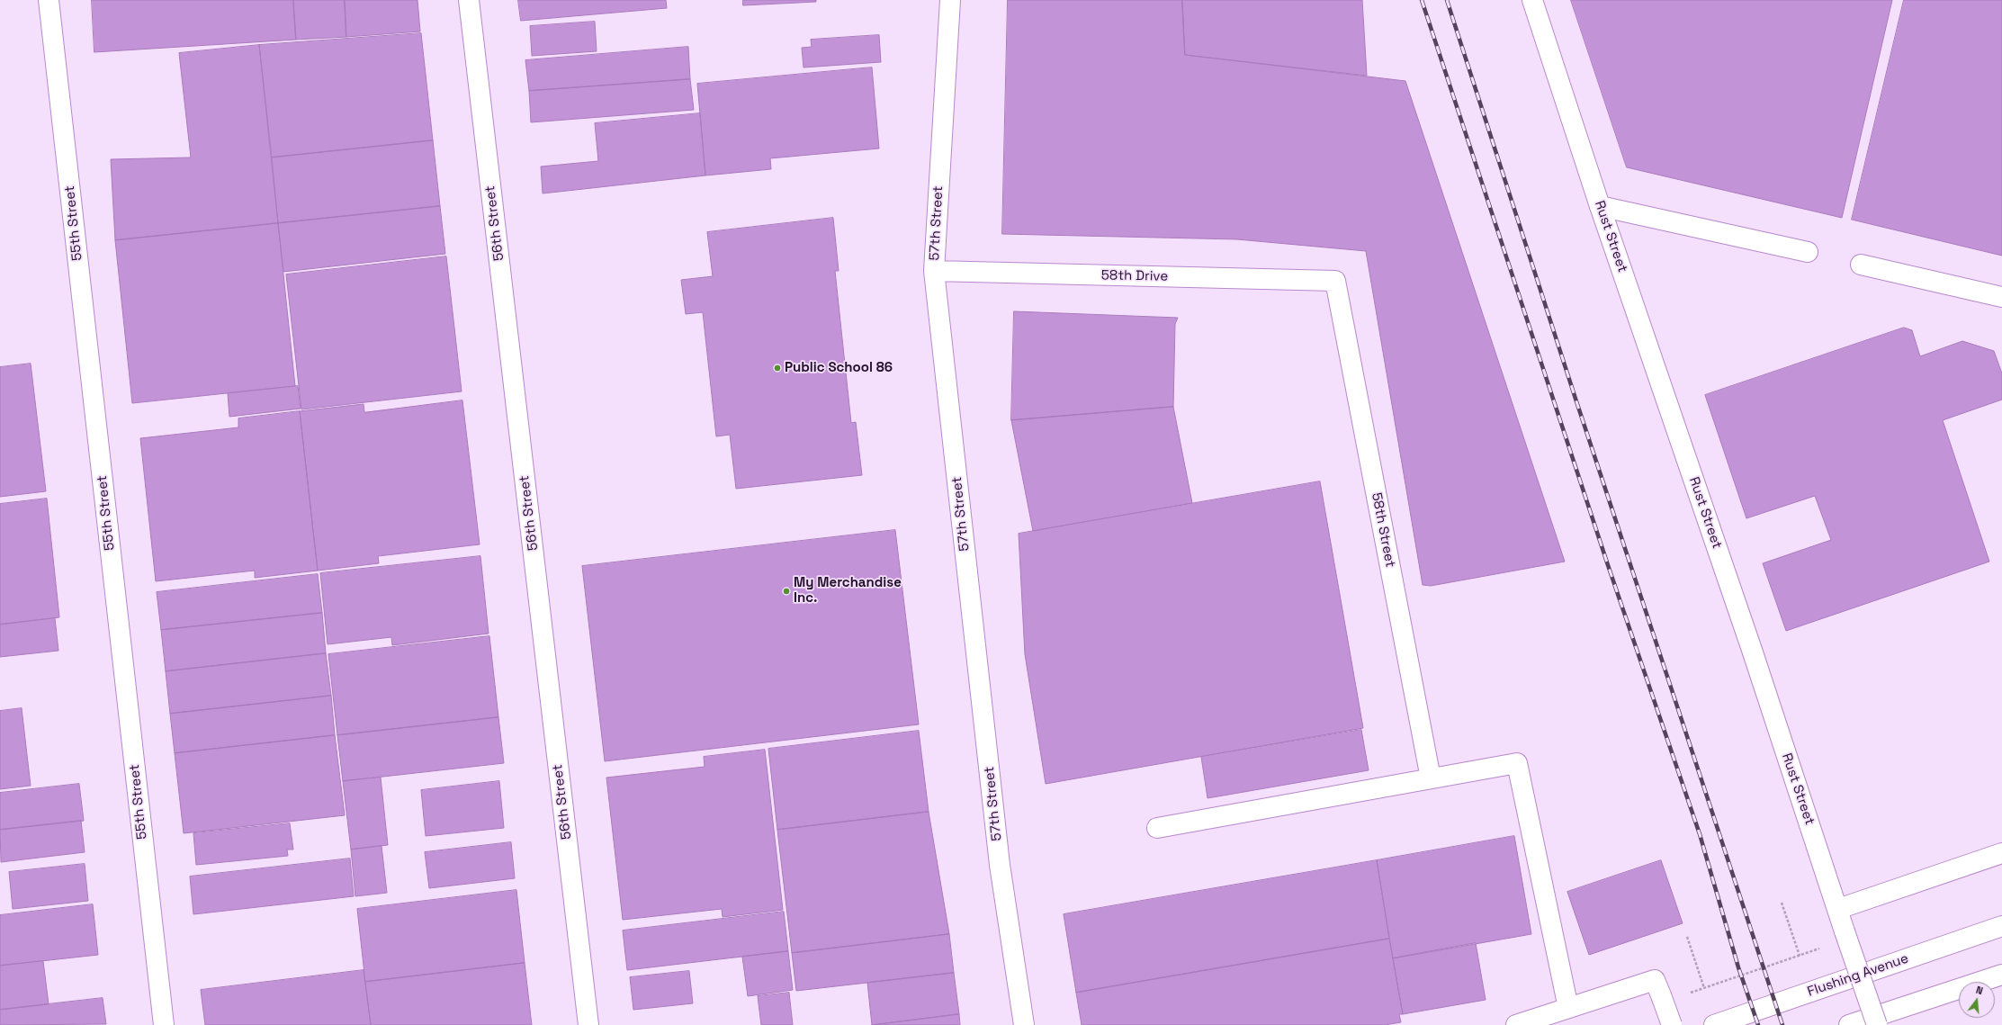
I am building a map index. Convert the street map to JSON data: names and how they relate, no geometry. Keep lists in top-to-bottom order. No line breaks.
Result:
{"streets":{"street":["55th Street","56th Street","57th Street","Rust Street","58th Drive","58th Street","Flushing Avenue"]},"crossings":[["57th Street","58th Drive"],["58th Drive","58th Street"]],"places":["Public School 86","My Merchandise Inc."],"north":"top"}
